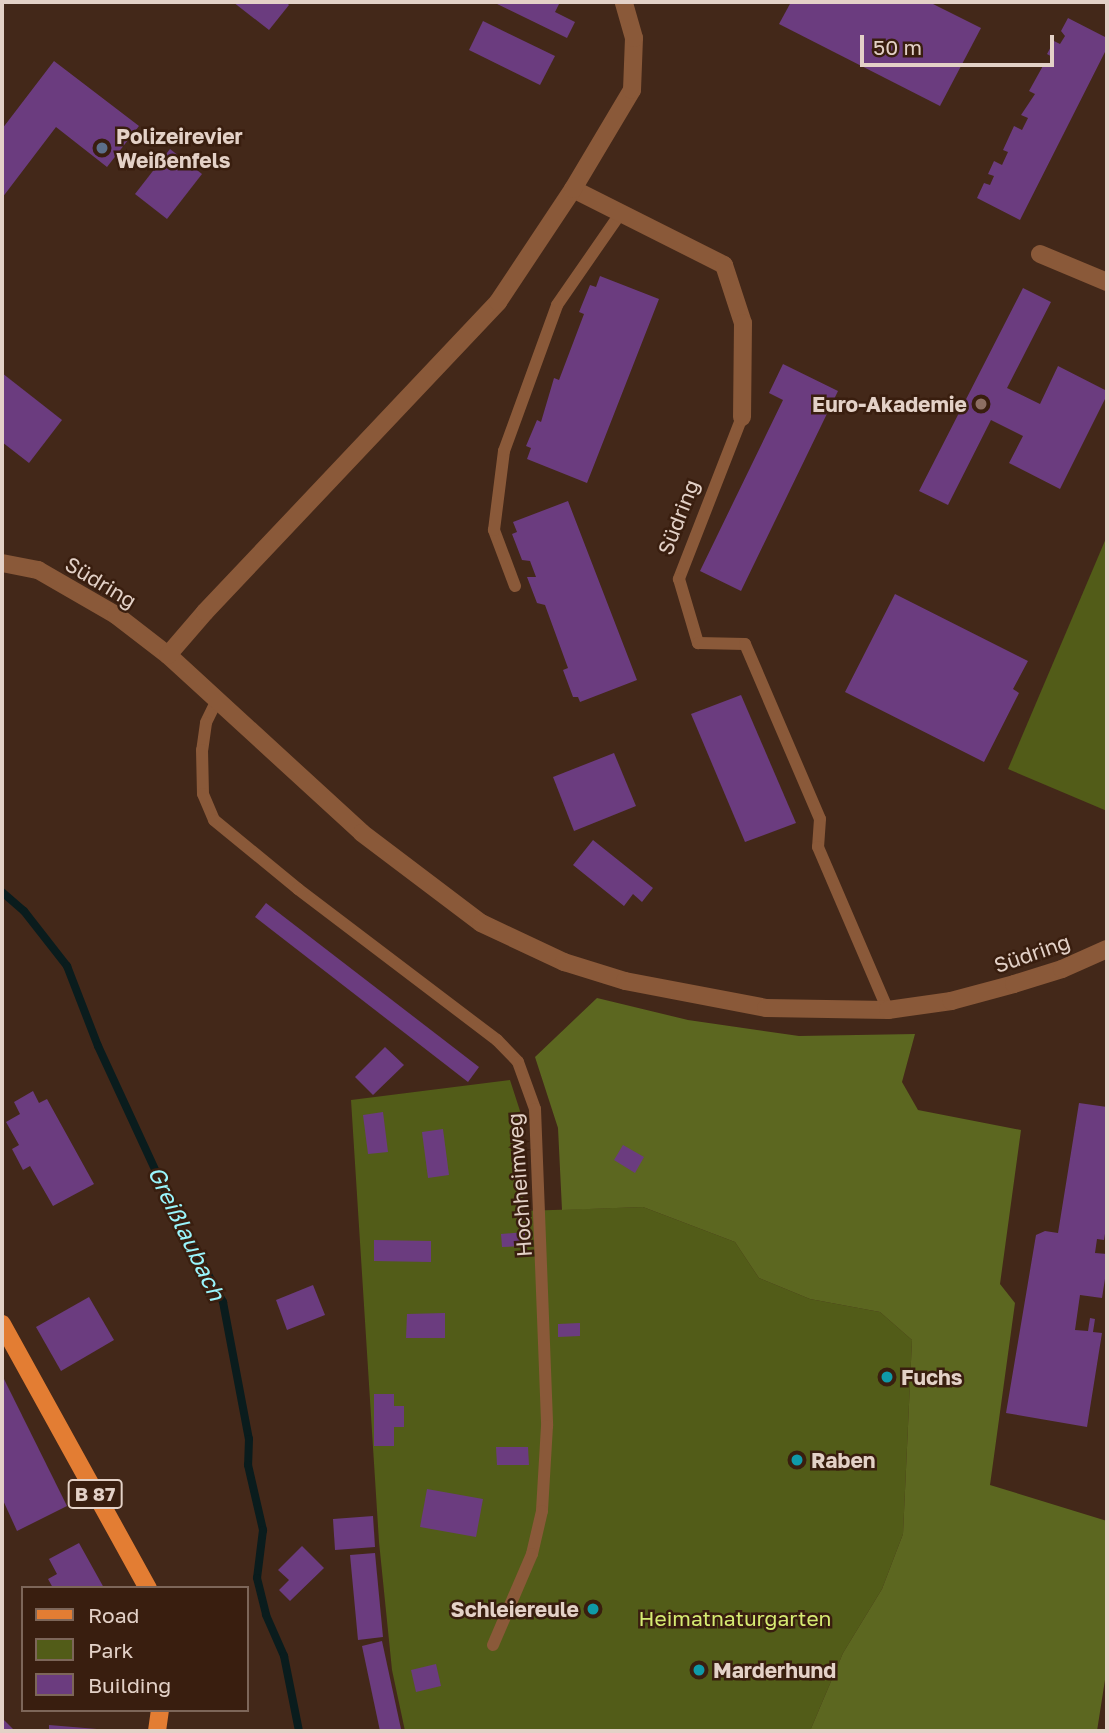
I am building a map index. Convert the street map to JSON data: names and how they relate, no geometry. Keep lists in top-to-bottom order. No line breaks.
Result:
{"streets":{"main road":["B 87"],"street":["Südring"],"lane":["Hochheimweg"]},"crossings":[["Südring","Hochheimweg"]],"water":["Greißlaubach"],"parks":["Heimatnaturgarten"],"places":["Polizeirevier Weißenfels","Euro-Akademie","Fuchs","Raben","Schleiereule","Marderhund"],"legend":["Road","Park","Building"],"scale_bar":"50 m"}
